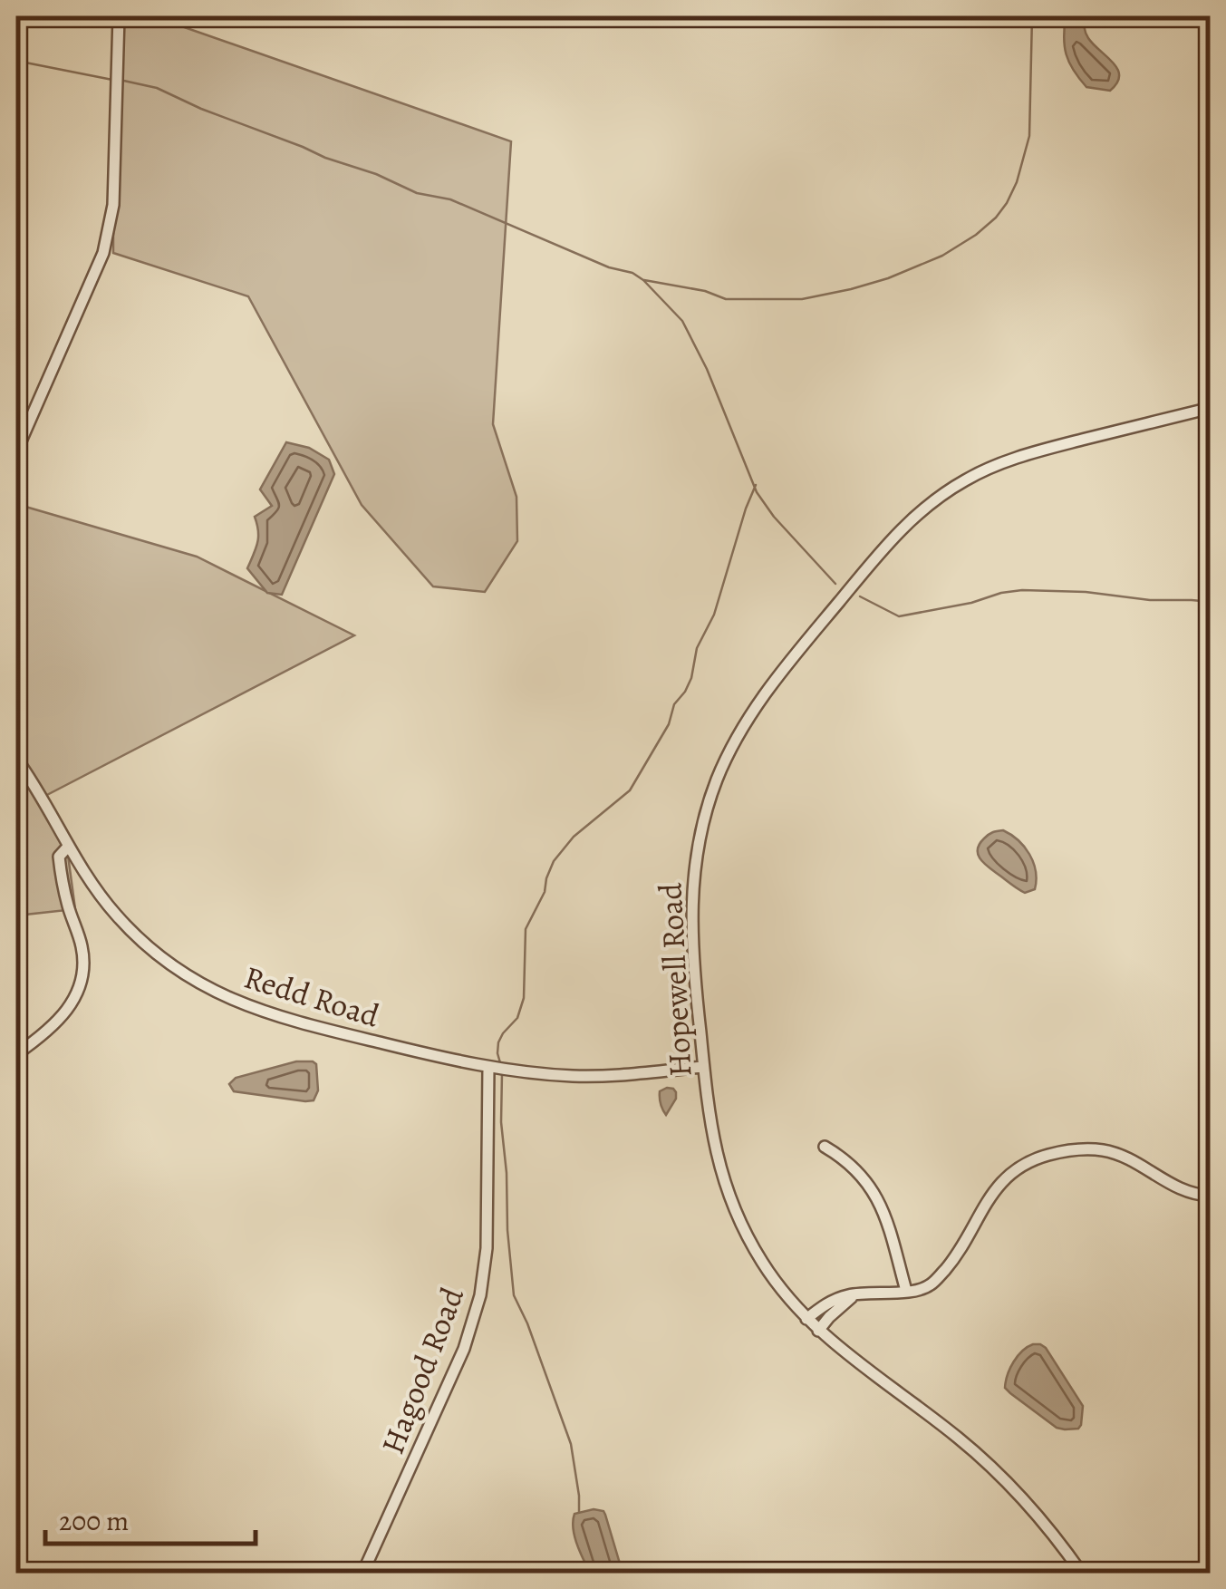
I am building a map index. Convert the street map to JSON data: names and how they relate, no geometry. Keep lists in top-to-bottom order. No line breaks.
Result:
{"streets":{"street":["Hopewell Road","Redd Road","Hagood Road"]},"crossings":[["Hopewell Road","Redd Road"],["Redd Road","Hagood Road"]],"scale_bar":"200 m"}
